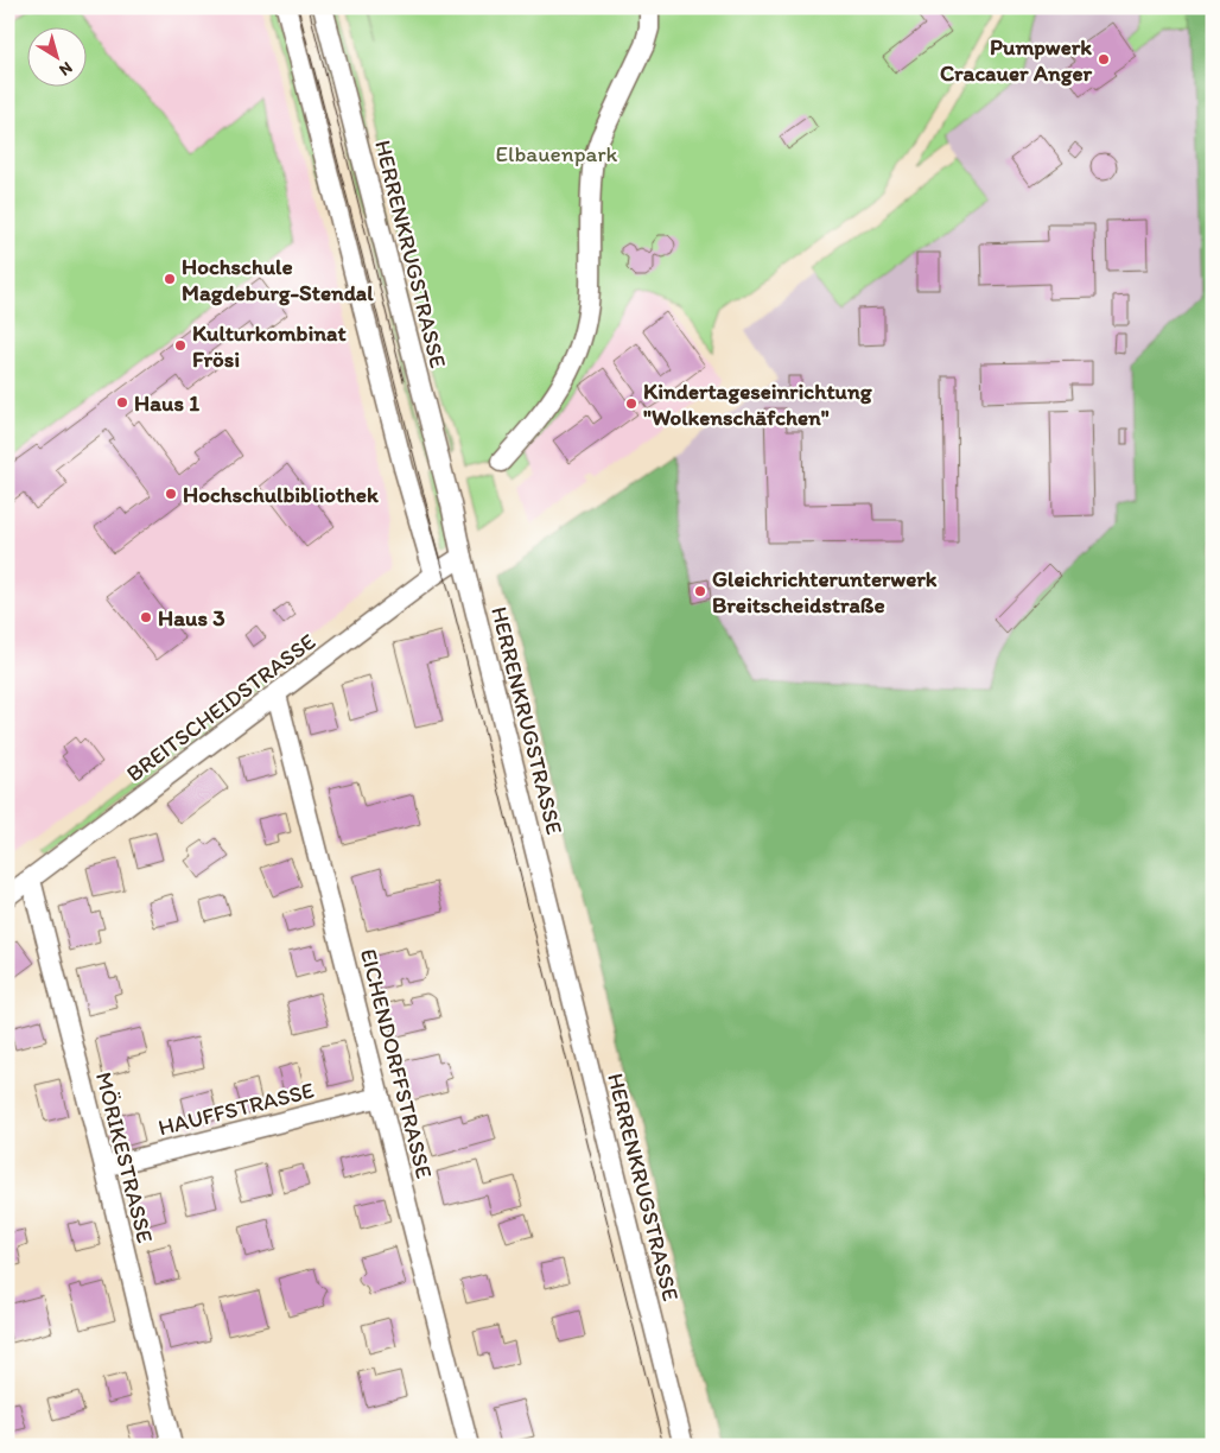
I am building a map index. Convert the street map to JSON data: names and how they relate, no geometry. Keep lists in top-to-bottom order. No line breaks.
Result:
{"streets":{"street":["HERRENKRUGSTRASSE","BREITSCHEIDSTRASSE","EICHENDORFFSTRASSE","HAUFFSTRASSE","MÖRIKESTRASSE"]},"crossings":[["HERRENKRUGSTRASSE","BREITSCHEIDSTRASSE"],["BREITSCHEIDSTRASSE","EICHENDORFFSTRASSE"],["BREITSCHEIDSTRASSE","MÖRIKESTRASSE"],["EICHENDORFFSTRASSE","HAUFFSTRASSE"],["HAUFFSTRASSE","MÖRIKESTRASSE"]],"parks":["Elbauenpark"],"places":["Pumpwerk Cracauer Anger","Hochschule Magdeburg-Stendal","Kulturkombinat Frösi","Haus 1","Kindertageseinrichtung \"Wolkenschäfchen\"","Hochschulbibliothek","Gleichrichterunterwerk Breitscheidstraße","Haus 3"],"north":"bottom right"}
